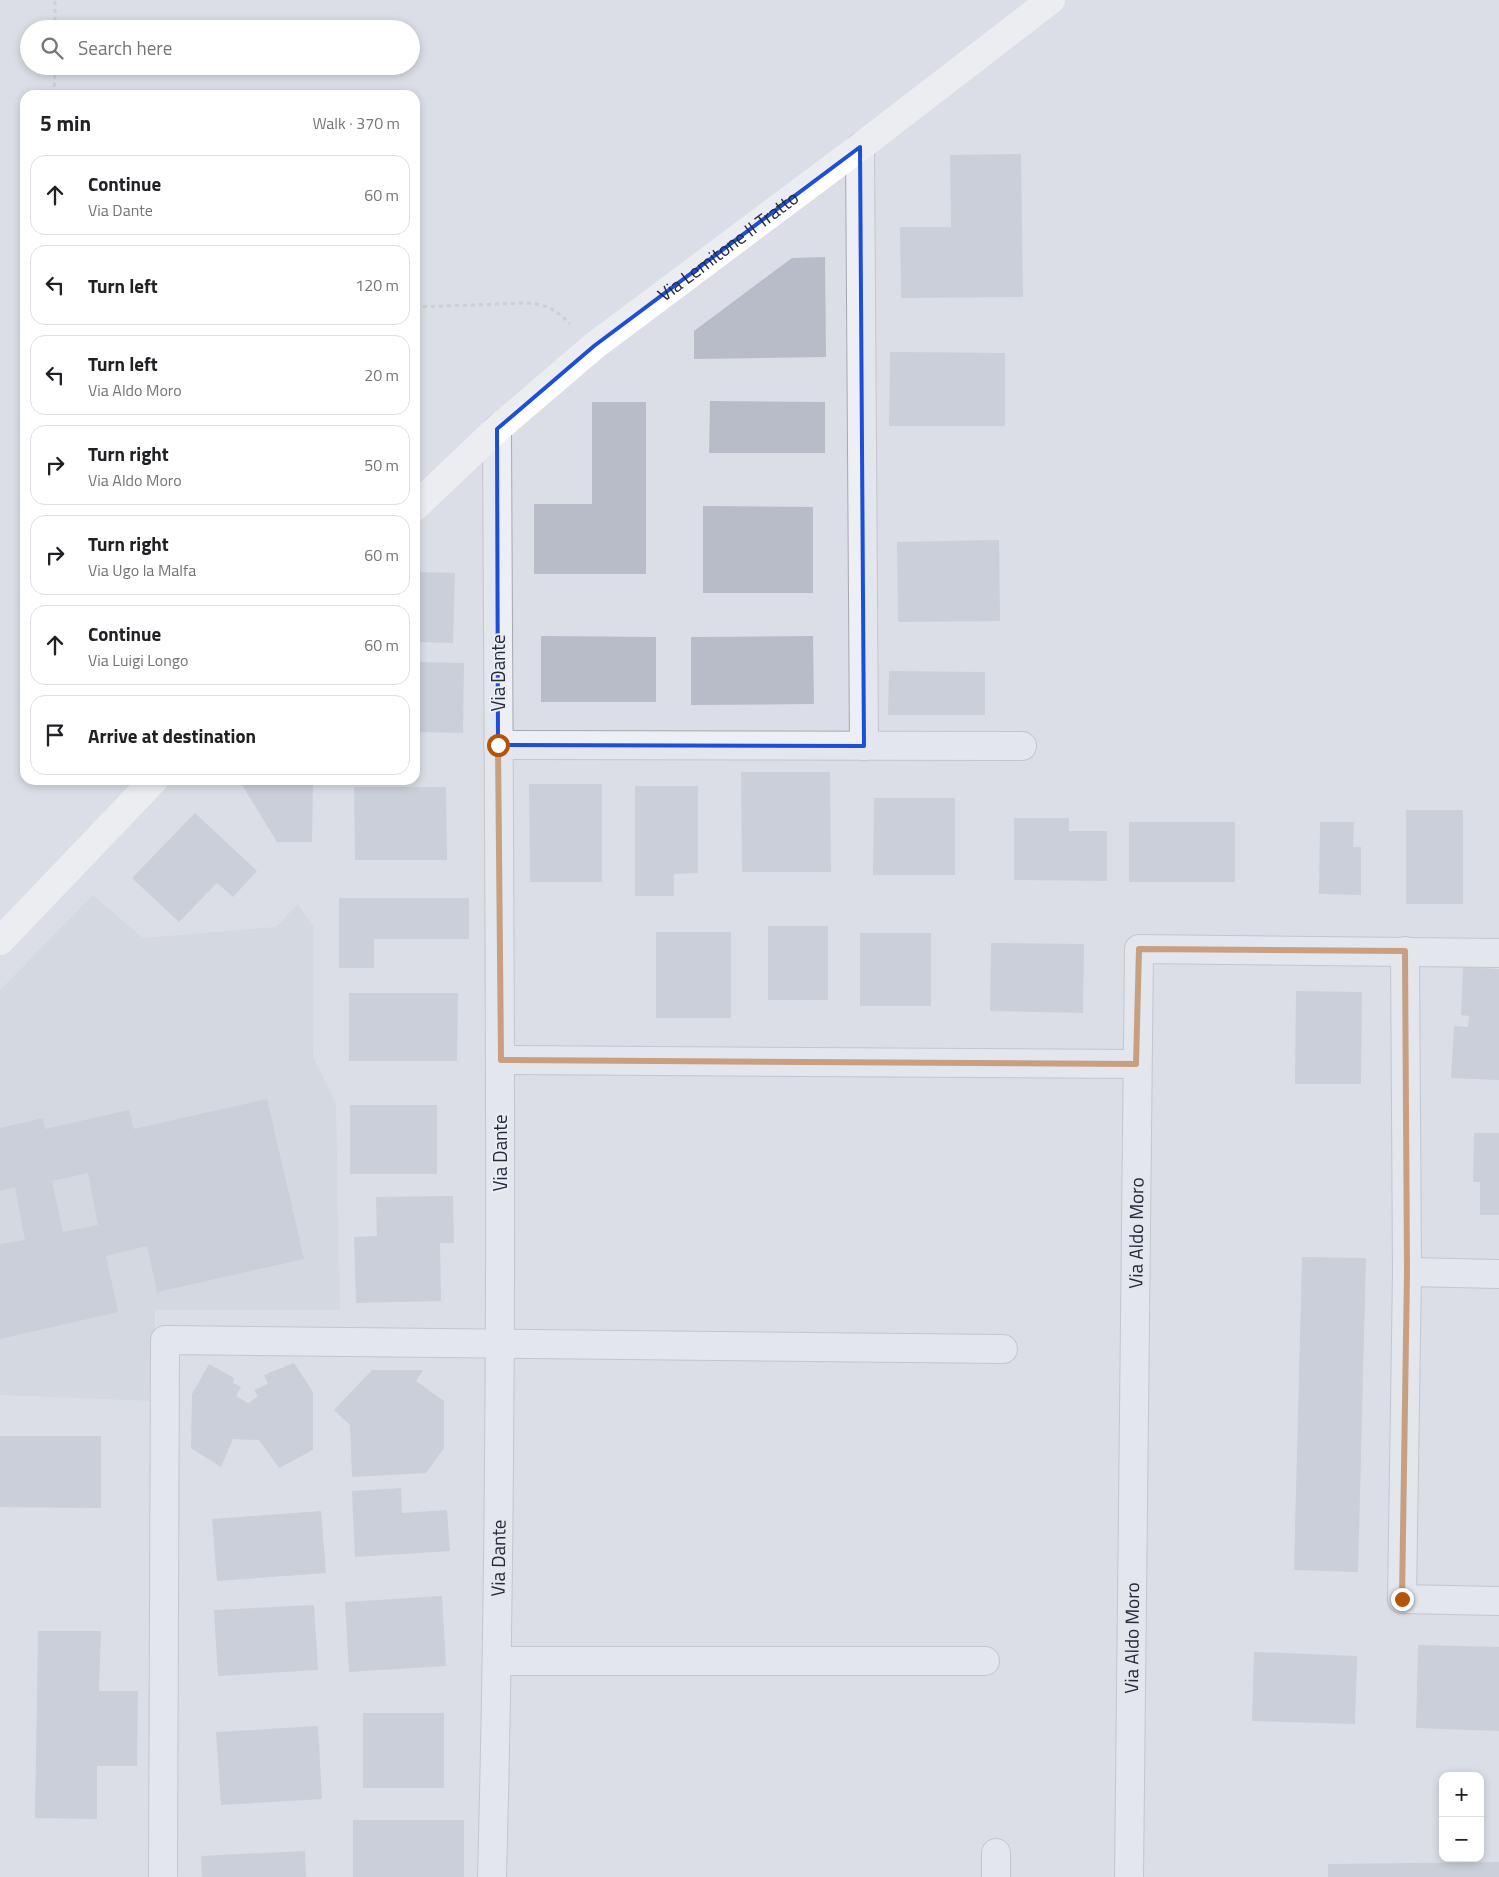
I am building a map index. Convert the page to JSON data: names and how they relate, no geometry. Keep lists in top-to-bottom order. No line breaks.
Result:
{"streets":{"street":["Via Lemitone II Tratto","Via Dante","Via Aldo Moro"]},"crossings":[["Via Lemitone II Tratto","Via Dante"]],"page":{"search":"Search here","heading":["5 min","Walk · 370 m"],"list":[["Continue","Via Dante","60 m"],["Turn left","120 m"],["Turn left","Via Aldo Moro","20 m"],["Turn right","Via Aldo Moro","50 m"],["Turn right","Via Ugo la Malfa","60 m"],["Continue","Via Luigi Longo","60 m"],"Arrive at destination"],"map_buttons":["+","−"]}}
